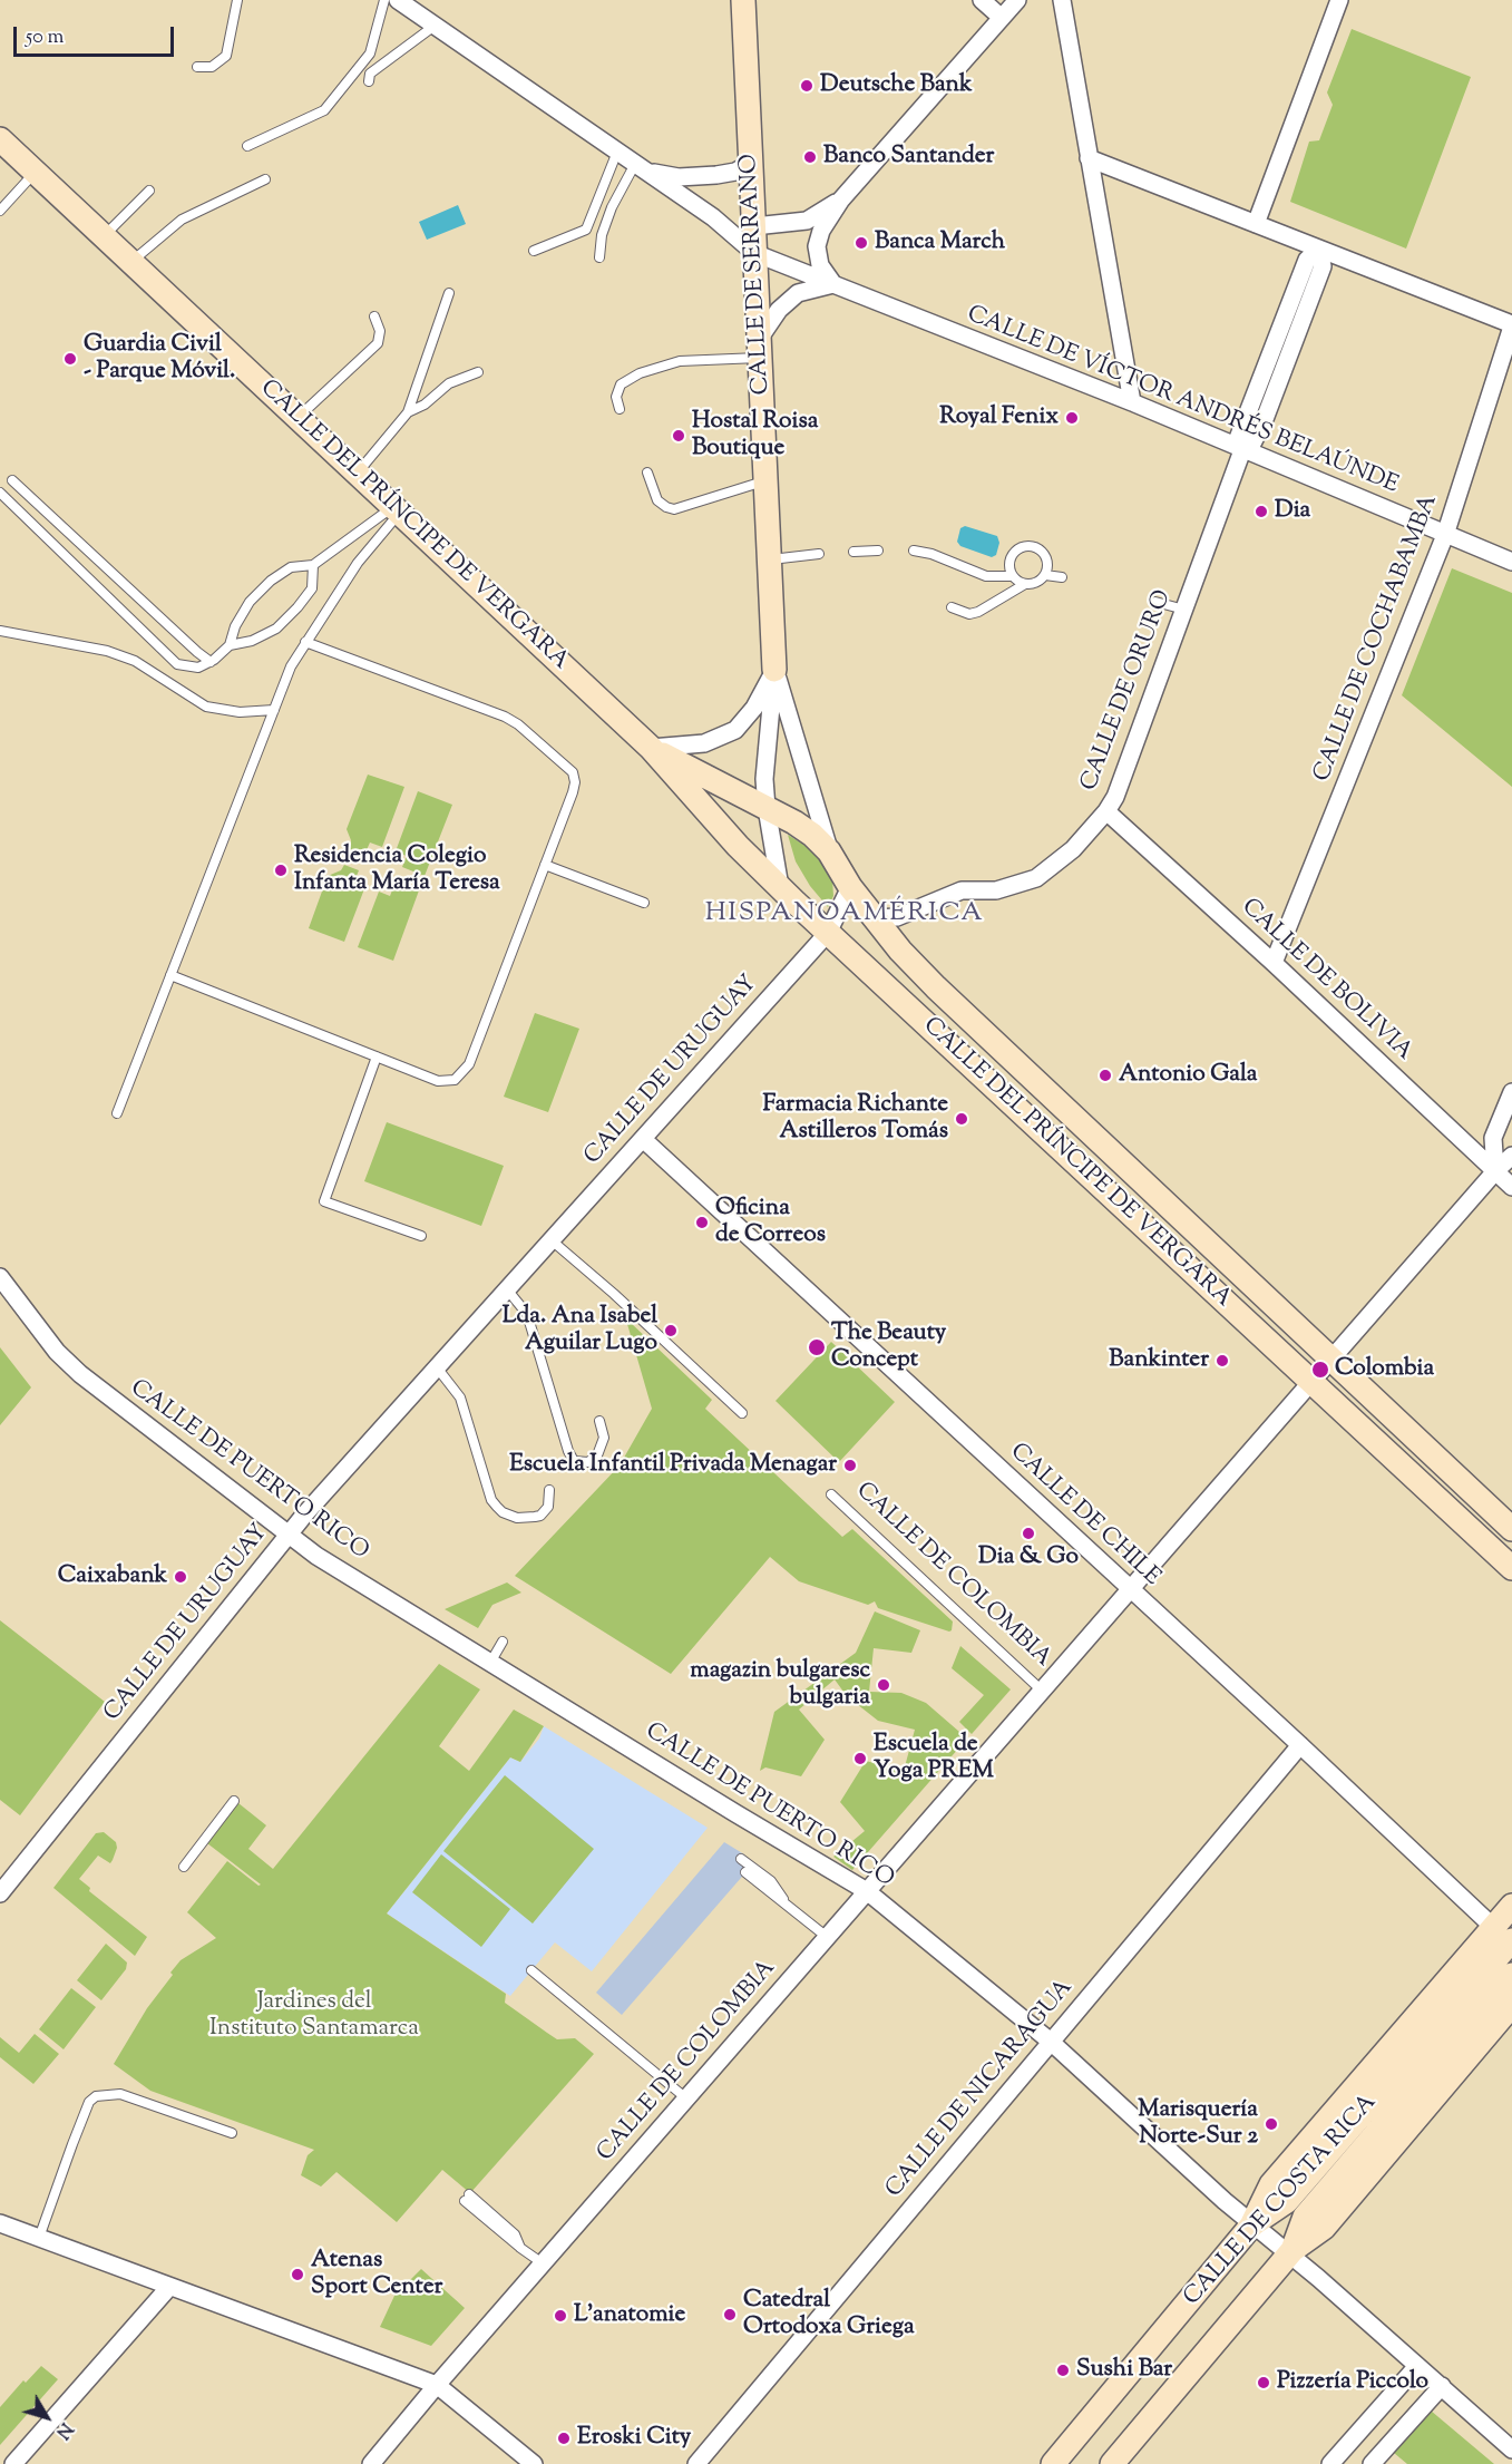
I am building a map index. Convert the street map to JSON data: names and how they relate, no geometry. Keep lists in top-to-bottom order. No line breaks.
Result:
{"streets":{"main road":["CALLE DE SERRANO","CALLE DEL PRÍNCIPE DE VERGARA","CALLE DE COSTA RICA"],"street":["CALLE DE VÍCTOR ANDRÉS BELAÚNDE","CALLE DE COCHABAMBA","CALLE DE ORURO","CALLE DE BOLIVIA","CALLE DE URUGUAY","CALLE DE PUERTO RICO","CALLE DE CHILE","CALLE DE COLOMBIA","CALLE DE NICARAGUA"]},"crossings":[["CALLE DE SERRANO","CALLE DE VÍCTOR ANDRÉS BELAÚNDE"],["CALLE DE VÍCTOR ANDRÉS BELAÚNDE","CALLE DE COCHABAMBA"],["CALLE DE VÍCTOR ANDRÉS BELAÚNDE","CALLE DE ORURO"],["CALLE DEL PRÍNCIPE DE VERGARA","CALLE DE ORURO"],["CALLE DEL PRÍNCIPE DE VERGARA","CALLE DE URUGUAY"],["CALLE DEL PRÍNCIPE DE VERGARA","CALLE DE COLOMBIA"],["CALLE DE COCHABAMBA","CALLE DE BOLIVIA"],["CALLE DE ORURO","CALLE DE BOLIVIA"],["CALLE DE BOLIVIA","CALLE DE COLOMBIA"],["CALLE DE URUGUAY","CALLE DE PUERTO RICO"],["CALLE DE URUGUAY","CALLE DE CHILE"],["CALLE DE PUERTO RICO","CALLE DE COLOMBIA"],["CALLE DE PUERTO RICO","CALLE DE NICARAGUA"],["CALLE DE PUERTO RICO","CALLE DE COSTA RICA"],["CALLE DE CHILE","CALLE DE COLOMBIA"],["CALLE DE CHILE","CALLE DE NICARAGUA"],["CALLE DE CHILE","CALLE DE COSTA RICA"]],"districts":["HISPANOAMÉRICA"],"parks":["Jardines del Instituto Santamarca"],"places":["Deutsche Bank","Banco Santander","Banca March","Guardia Civil - Parque Móvil.","Royal Fenix","Hostal Roisa Boutique","Dia","Residencia Colegio Infanta María Teresa","Antonio Gala","Farmacia Richante Astilleros Tomás","Oficina de Correos","Lda. Ana Isabel Aguilar Lugo","The Beauty Concept","Bankinter","Colombia","Escuela Infantil Privada Menagar","Dia & Go","Caixabank","magazin bulgaresc bulgaria","Escuela de Yoga PREM","Marisquería Norte-Sur 2","Atenas Sport Center","Catedral Ortodoxa Griega","L'anatomie","Sushi Bar","Pizzería Piccolo","Eroski City"],"scale_bar":"50 m","north":"bottom right"}
